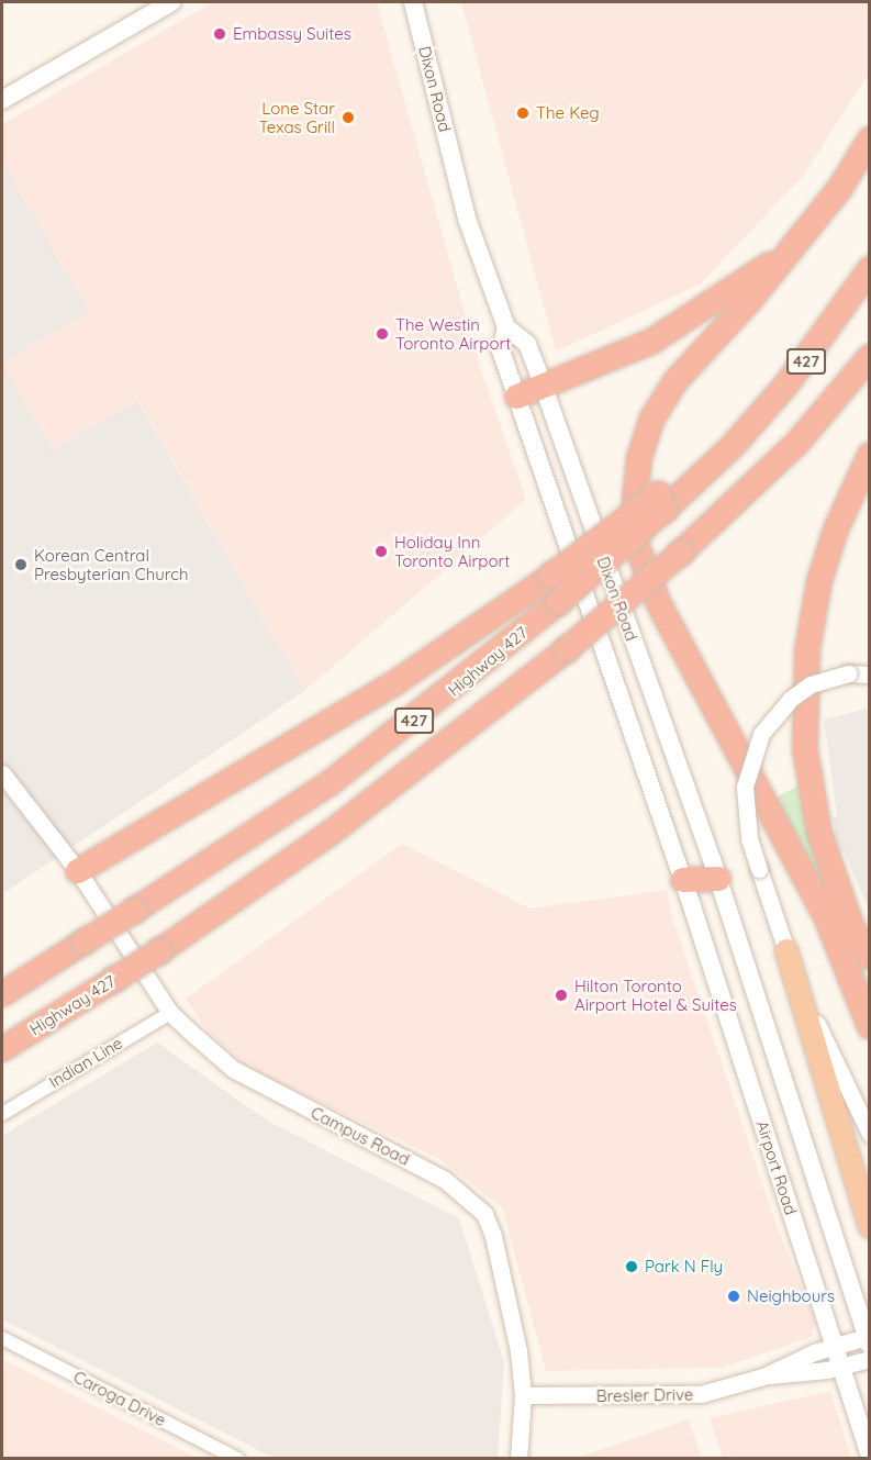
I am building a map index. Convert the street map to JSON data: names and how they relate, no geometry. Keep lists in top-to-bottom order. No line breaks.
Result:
{"streets":{"highway":["427","Highway 427"],"main road":["Dixon Road","Airport Road"],"street":["Indian Line","Campus Road","Bresler Drive","Caroga Drive"]},"crossings":[["Dixon Road","Airport Road"],["Indian Line","Campus Road"],["Campus Road","Bresler Drive"],["Airport Road","Bresler Drive"]],"places":["Embassy Suites","The Keg","Lone Star Texas Grill","The Westin Toronto Airport","Holiday Inn Toronto Airport","Korean Central Presbyterian Church","Hilton Toronto Airport Hotel & Suites","Park N Fly","Neighbours"]}
